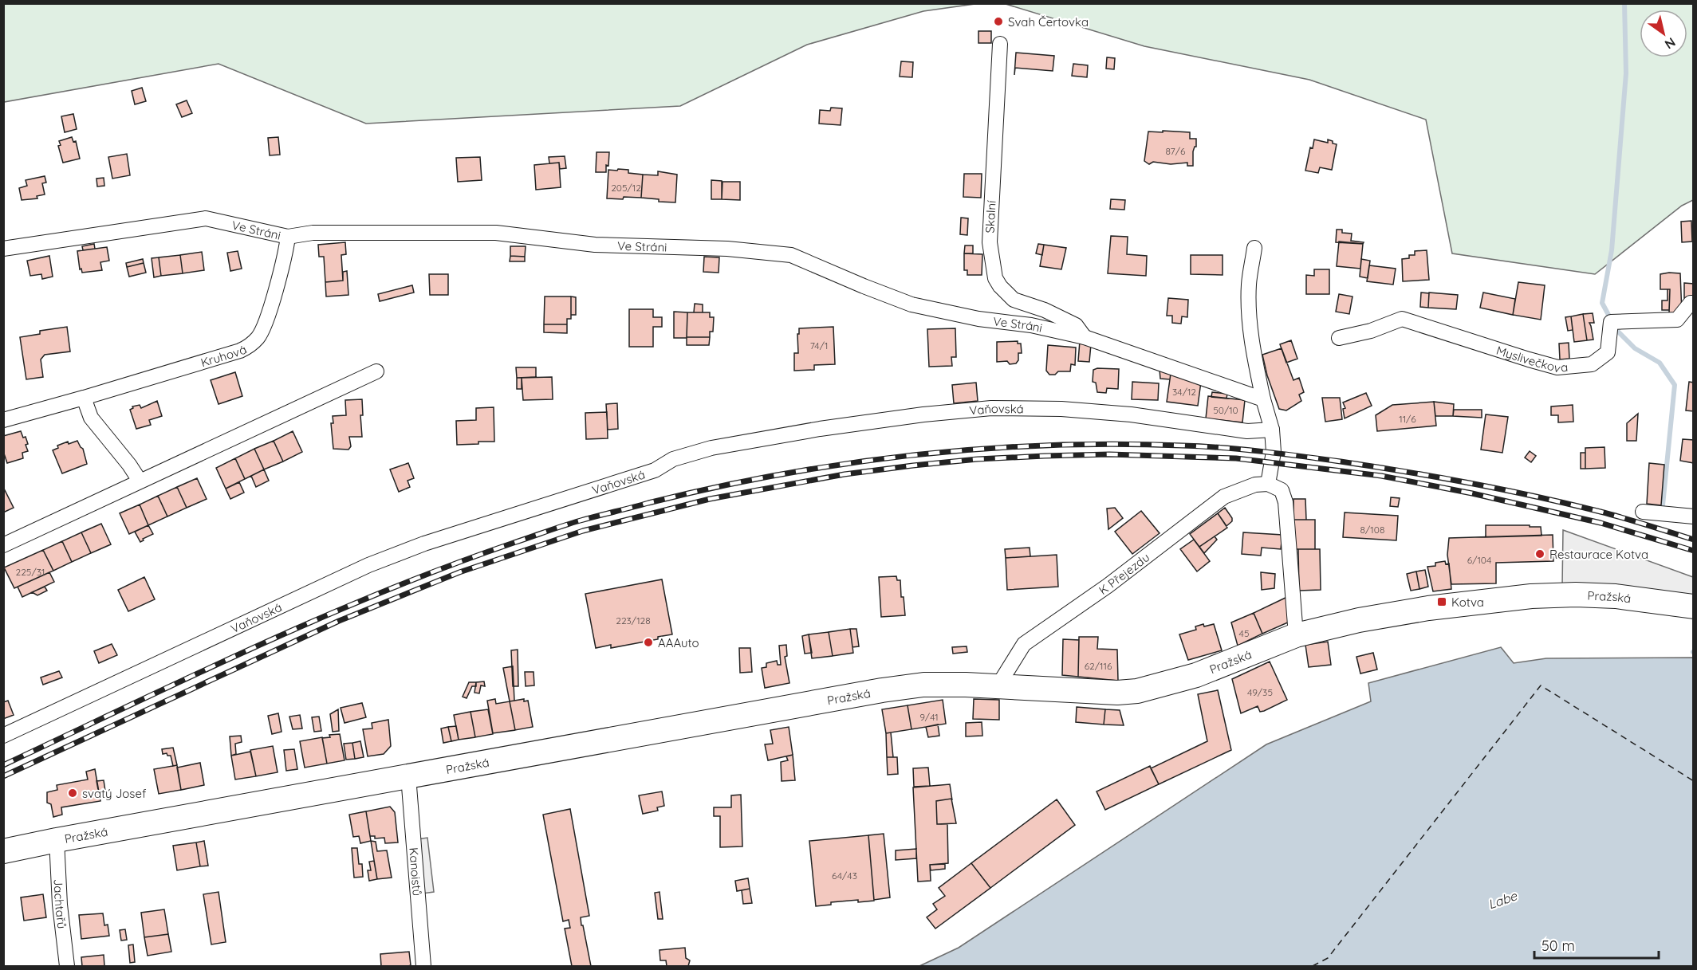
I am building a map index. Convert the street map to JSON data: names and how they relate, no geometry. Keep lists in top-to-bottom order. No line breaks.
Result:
{"streets":{"main road":["Pražská"],"street":["Skalní","Ve Stráni","Kruhová","Myslivečkova","Vaňovská","K Přejezdu","Kanoistů","Jachtařů"]},"crossings":[["Skalní","Ve Stráni"],["Ve Stráni","Kruhová"],["K Přejezdu","Pražská"],["Pražská","Kanoistů"],["Pražská","Jachtařů"]],"water":["Labe"],"places":{"other":["Svah Čertovka","Restaurace Kotva","AAAuto","svatý Josef"],"transit":["Kotva"]},"house_numbers":["87/6","205/12","74/1","34/12","50/10","11/6","8/108","6/104","225/31","223/128","45","62/116","49/35","9/41","64/43"],"scale_bar":"50 m","north":"bottom right"}
